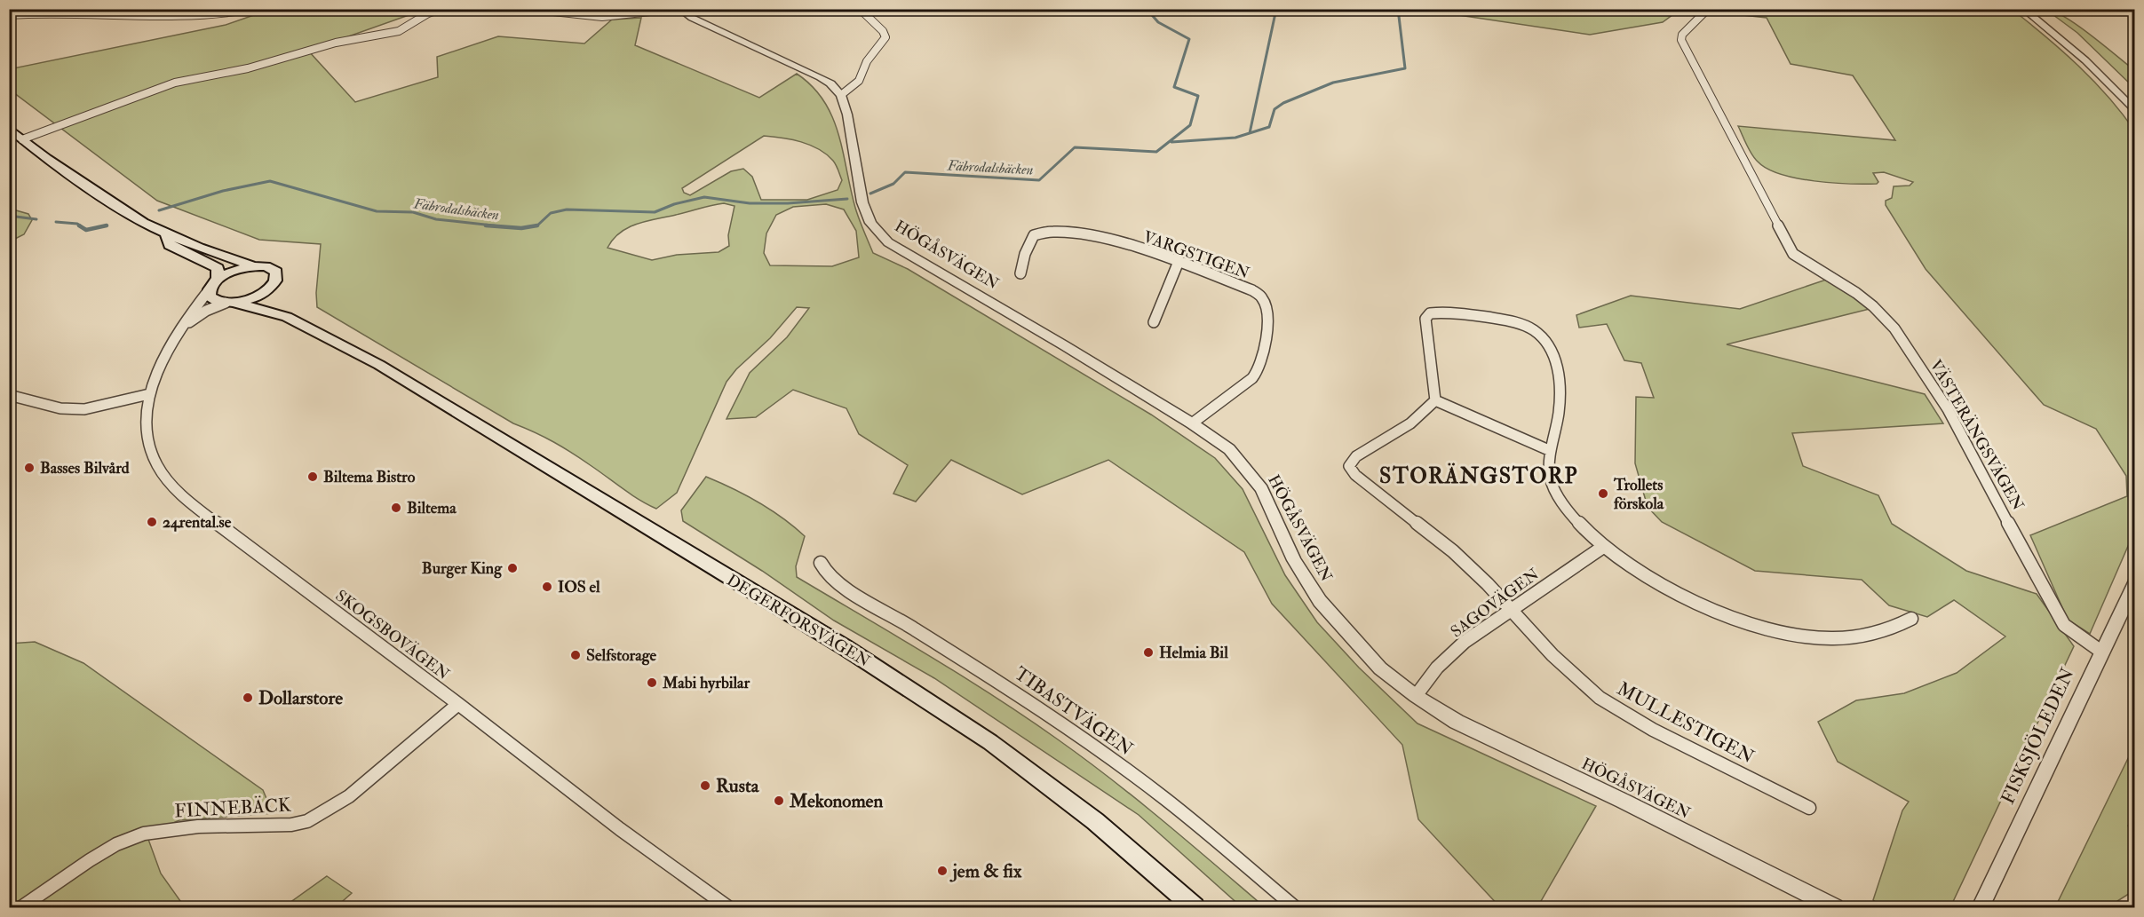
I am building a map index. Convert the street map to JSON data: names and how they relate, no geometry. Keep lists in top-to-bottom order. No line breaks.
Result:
{"streets":{"main road":["DEGERFORSVÄGEN"],"street":["HÖGÅSVÄGEN","VARGSTIGEN","VÄSTERÄNGSVÄGEN","SAGOVÄGEN","SKOGSBOVÄGEN","TIBASTVÄGEN","MULLESTIGEN","FISKSJÖLEDEN","FINNEBÄCK"]},"crossings":[["HÖGÅSVÄGEN","VARGSTIGEN"],["HÖGÅSVÄGEN","SAGOVÄGEN"],["VÄSTERÄNGSVÄGEN","FISKSJÖLEDEN"],["SAGOVÄGEN","MULLESTIGEN"],["DEGERFORSVÄGEN","SKOGSBOVÄGEN"],["SKOGSBOVÄGEN","FINNEBÄCK"]],"districts":["STORÄNGSTORP"],"water":["Fäbrodalsbäcken"],"places":["Basses Bilvård","Biltema Bistro","Trollets förskola","Biltema","24rental.se","Burger King","IOS el","Helmia Bil","Selfstorage","Mabi hyrbilar","Dollarstore","Rusta","Mekonomen","jem & fix"]}
